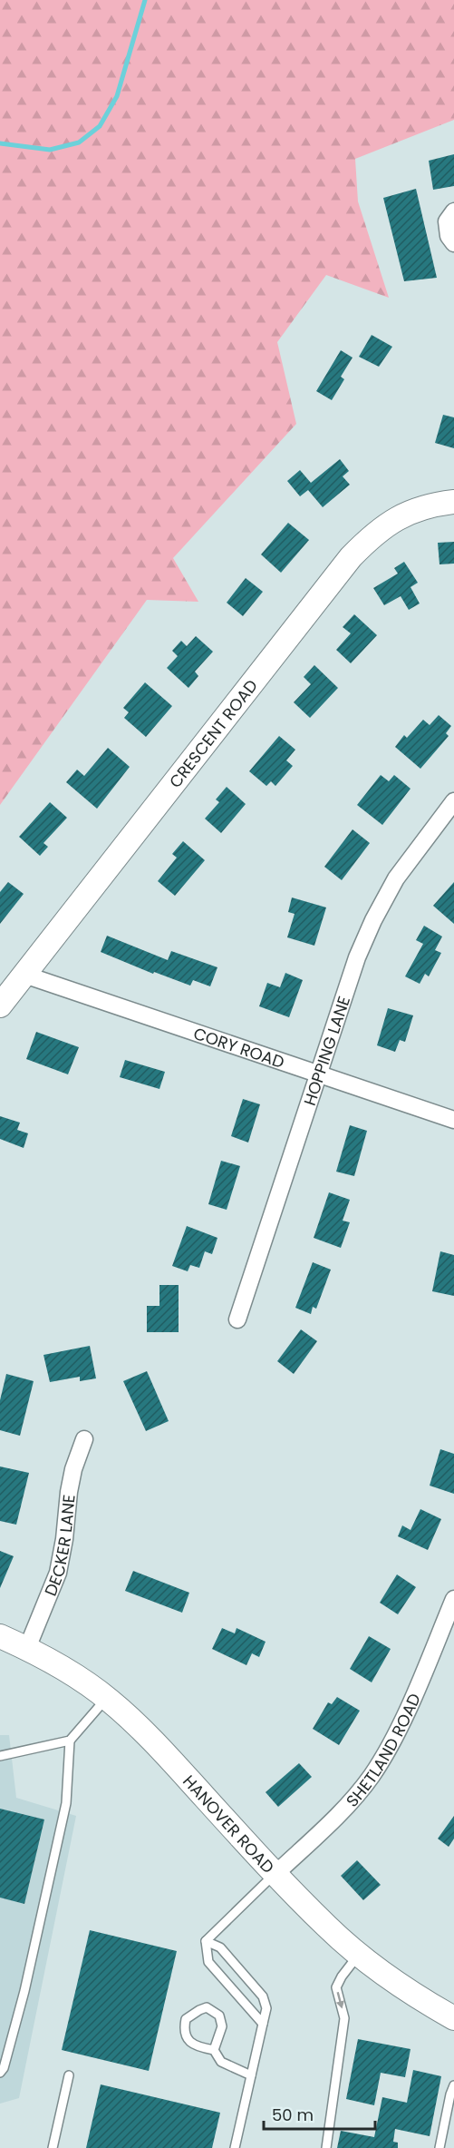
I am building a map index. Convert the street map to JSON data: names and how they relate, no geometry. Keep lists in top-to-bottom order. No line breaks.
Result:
{"streets":{"street":["CRESCENT ROAD","CORY ROAD","HOPPING LANE","DECKER LANE","SHETLAND ROAD","HANOVER ROAD"]},"crossings":[["CRESCENT ROAD","CORY ROAD"],["CORY ROAD","HOPPING LANE"],["DECKER LANE","HANOVER ROAD"],["SHETLAND ROAD","HANOVER ROAD"]],"scale_bar":"50 m"}
